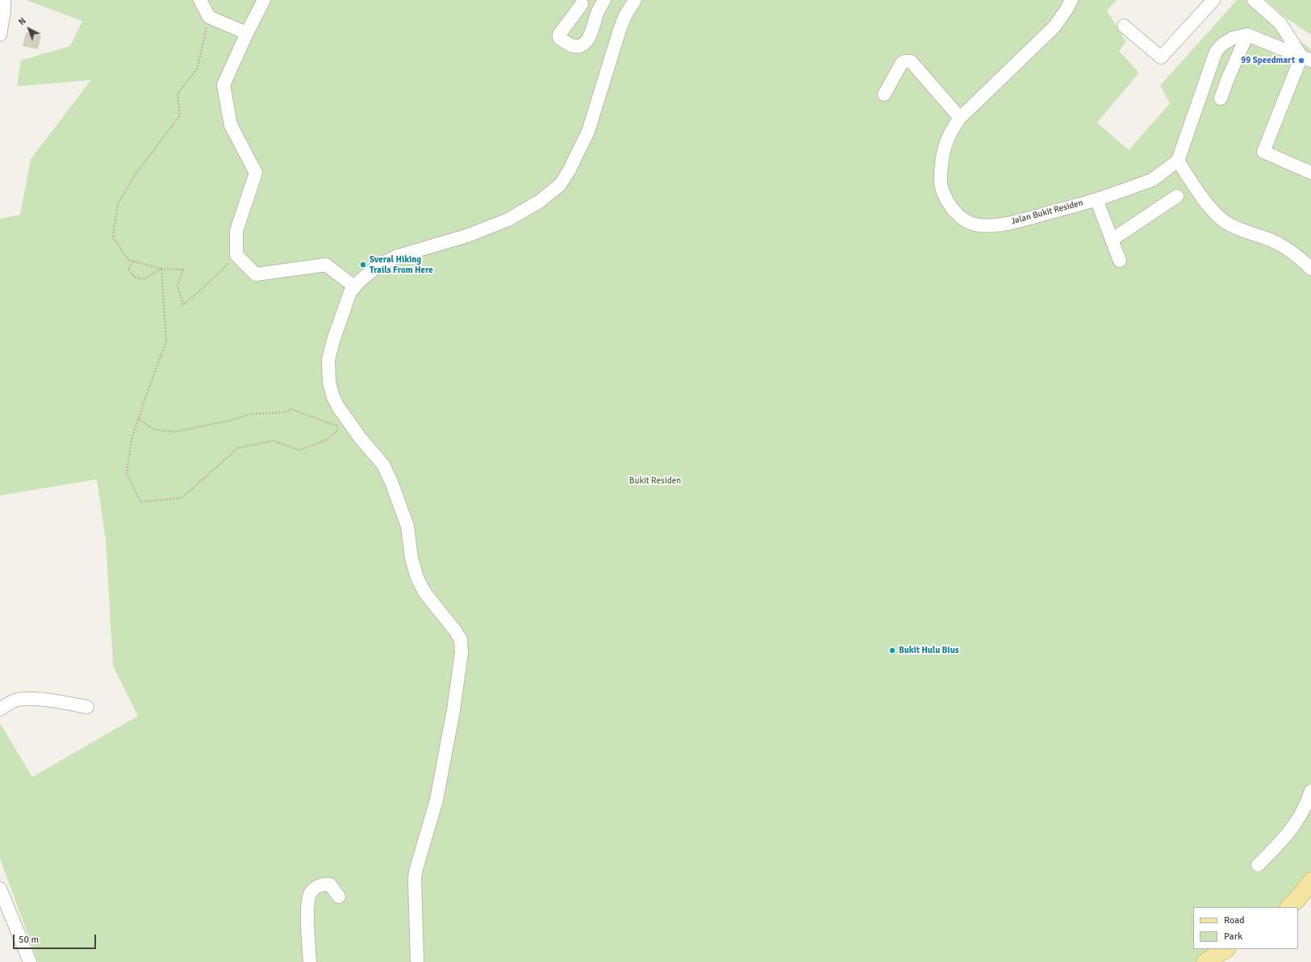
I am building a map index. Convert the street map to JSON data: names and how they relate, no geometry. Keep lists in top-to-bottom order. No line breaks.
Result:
{"streets":{"street":["Jalan Bukit Residen"]},"parks":["Bukit Residen"],"places":["99 Speedmart","Sveral Hiking Trails From Here","Bukit Hulu Bius"],"legend":["Road","Park"],"scale_bar":"50 m","north":"top left"}
